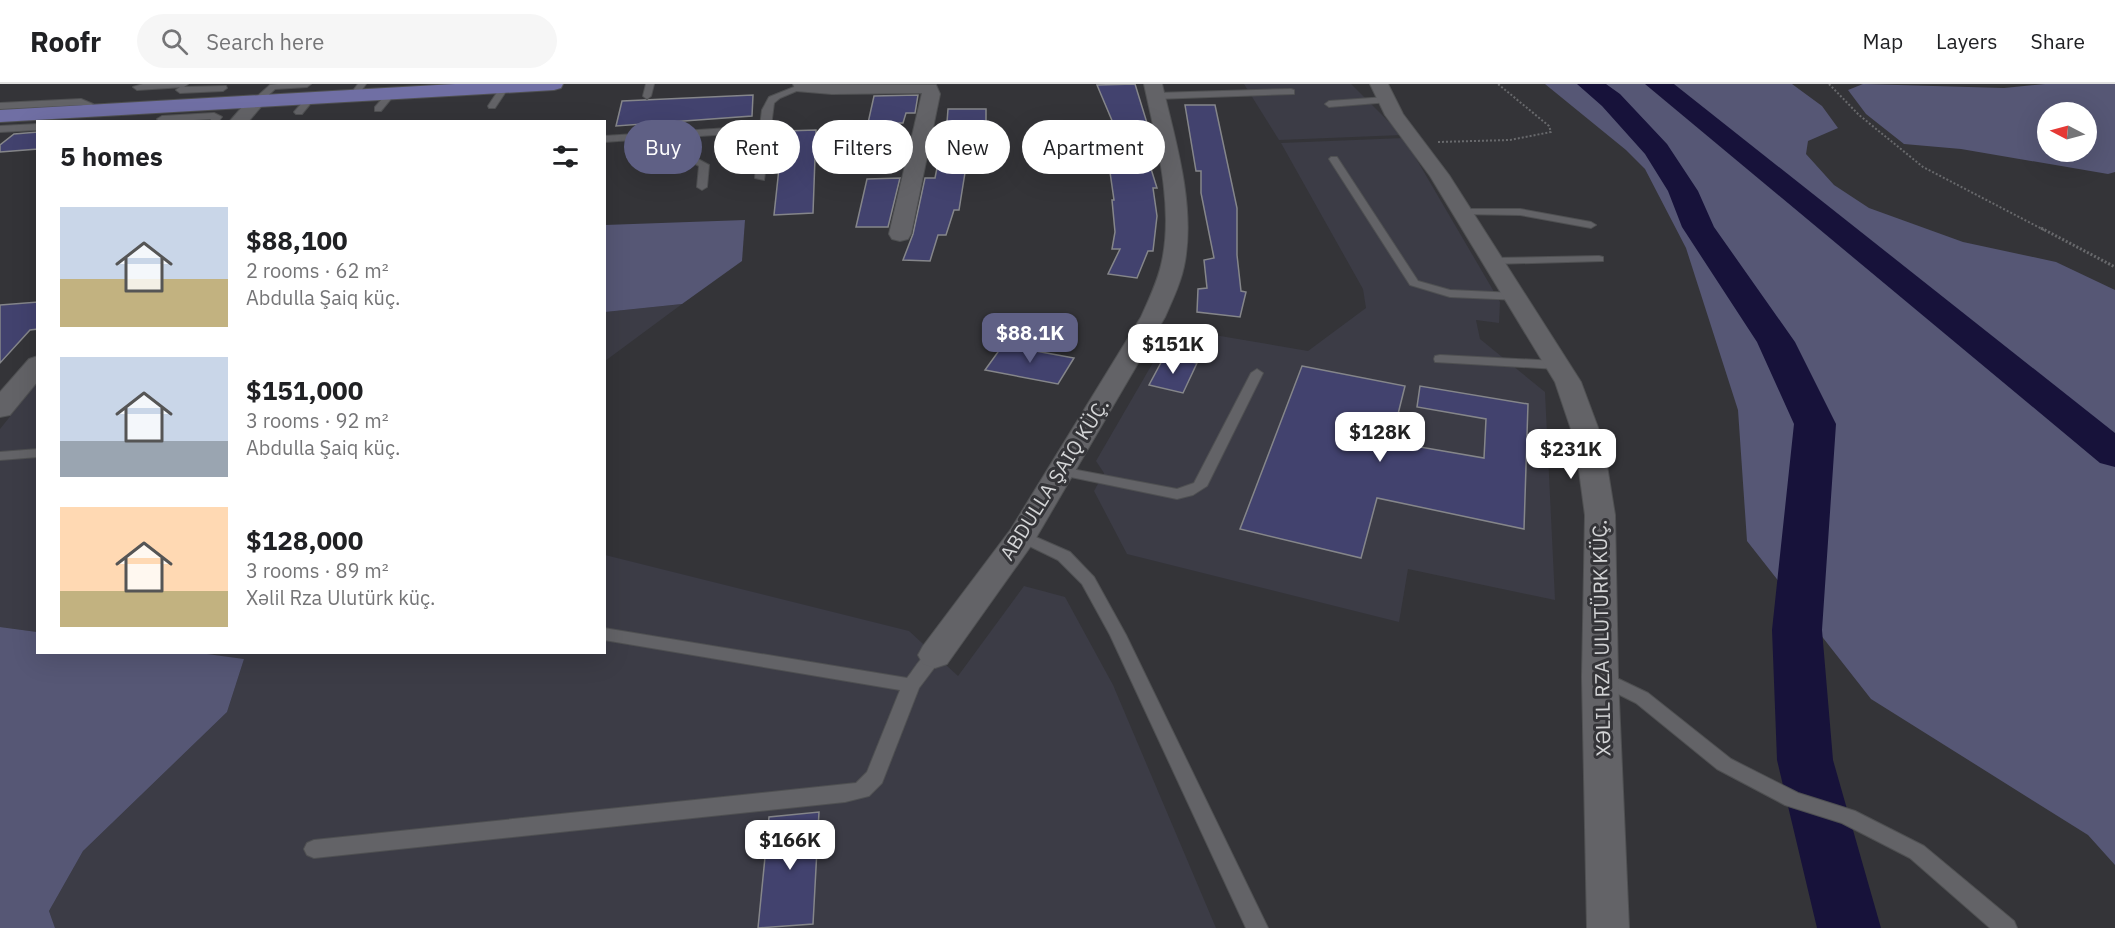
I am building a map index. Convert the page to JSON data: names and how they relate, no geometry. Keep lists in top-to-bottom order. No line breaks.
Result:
{"streets":{"street":["ABDULLA ŞAIQ KÜÇ.","XƏLIL RZA ULUTÜRK KÜÇ."]},"north":"left","page":{"header":"Roofr","search":"Search here","nav":["Map","Layers","Share"],"chip":["Buy","Rent","Filters","New","Apartment"],"heading":"5 homes","list":[{"name":"$88,100","note":"2 rooms · 62 m² · Abdulla Şaiq küç."},{"name":"$151,000","note":"3 rooms · 92 m² · Abdulla Şaiq küç."},{"name":"$128,000","note":"3 rooms · 89 m² · Xəlil Rza Ulutürk küç."}],"price":["$88.1K","$151K","$128K","$231K","$166K"]}}
